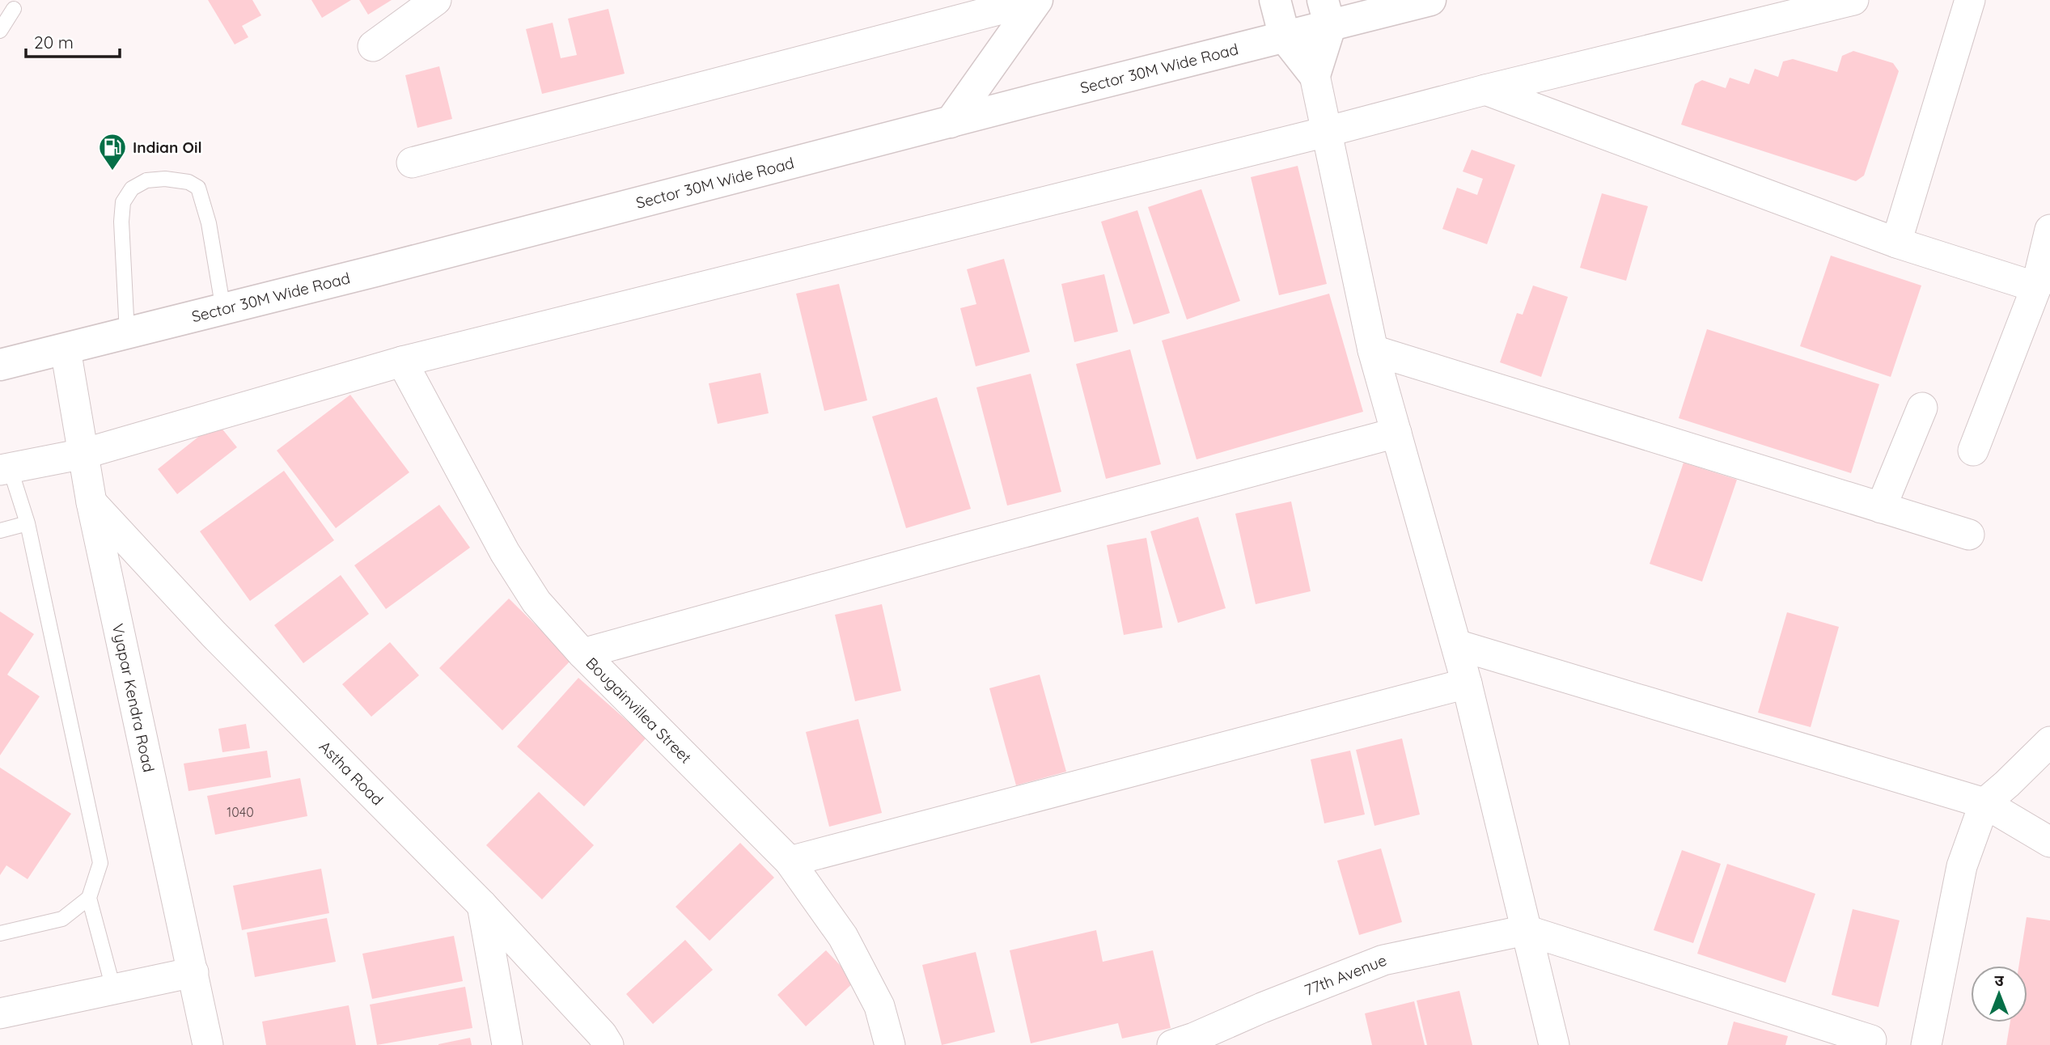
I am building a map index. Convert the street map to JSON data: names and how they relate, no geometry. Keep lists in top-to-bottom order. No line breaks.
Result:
{"streets":{"main road":["Sector 30M Wide Road"],"street":["Vyapar Kendra Road","Bougainvillea Street","Astha Road","77th Avenue"]},"crossings":[["Sector 30M Wide Road","Vyapar Kendra Road"],["Vyapar Kendra Road","Astha Road"]],"places":{"fuel station":["Indian Oil"]},"house_numbers":["1040"],"scale_bar":"20 m","north":"top"}
